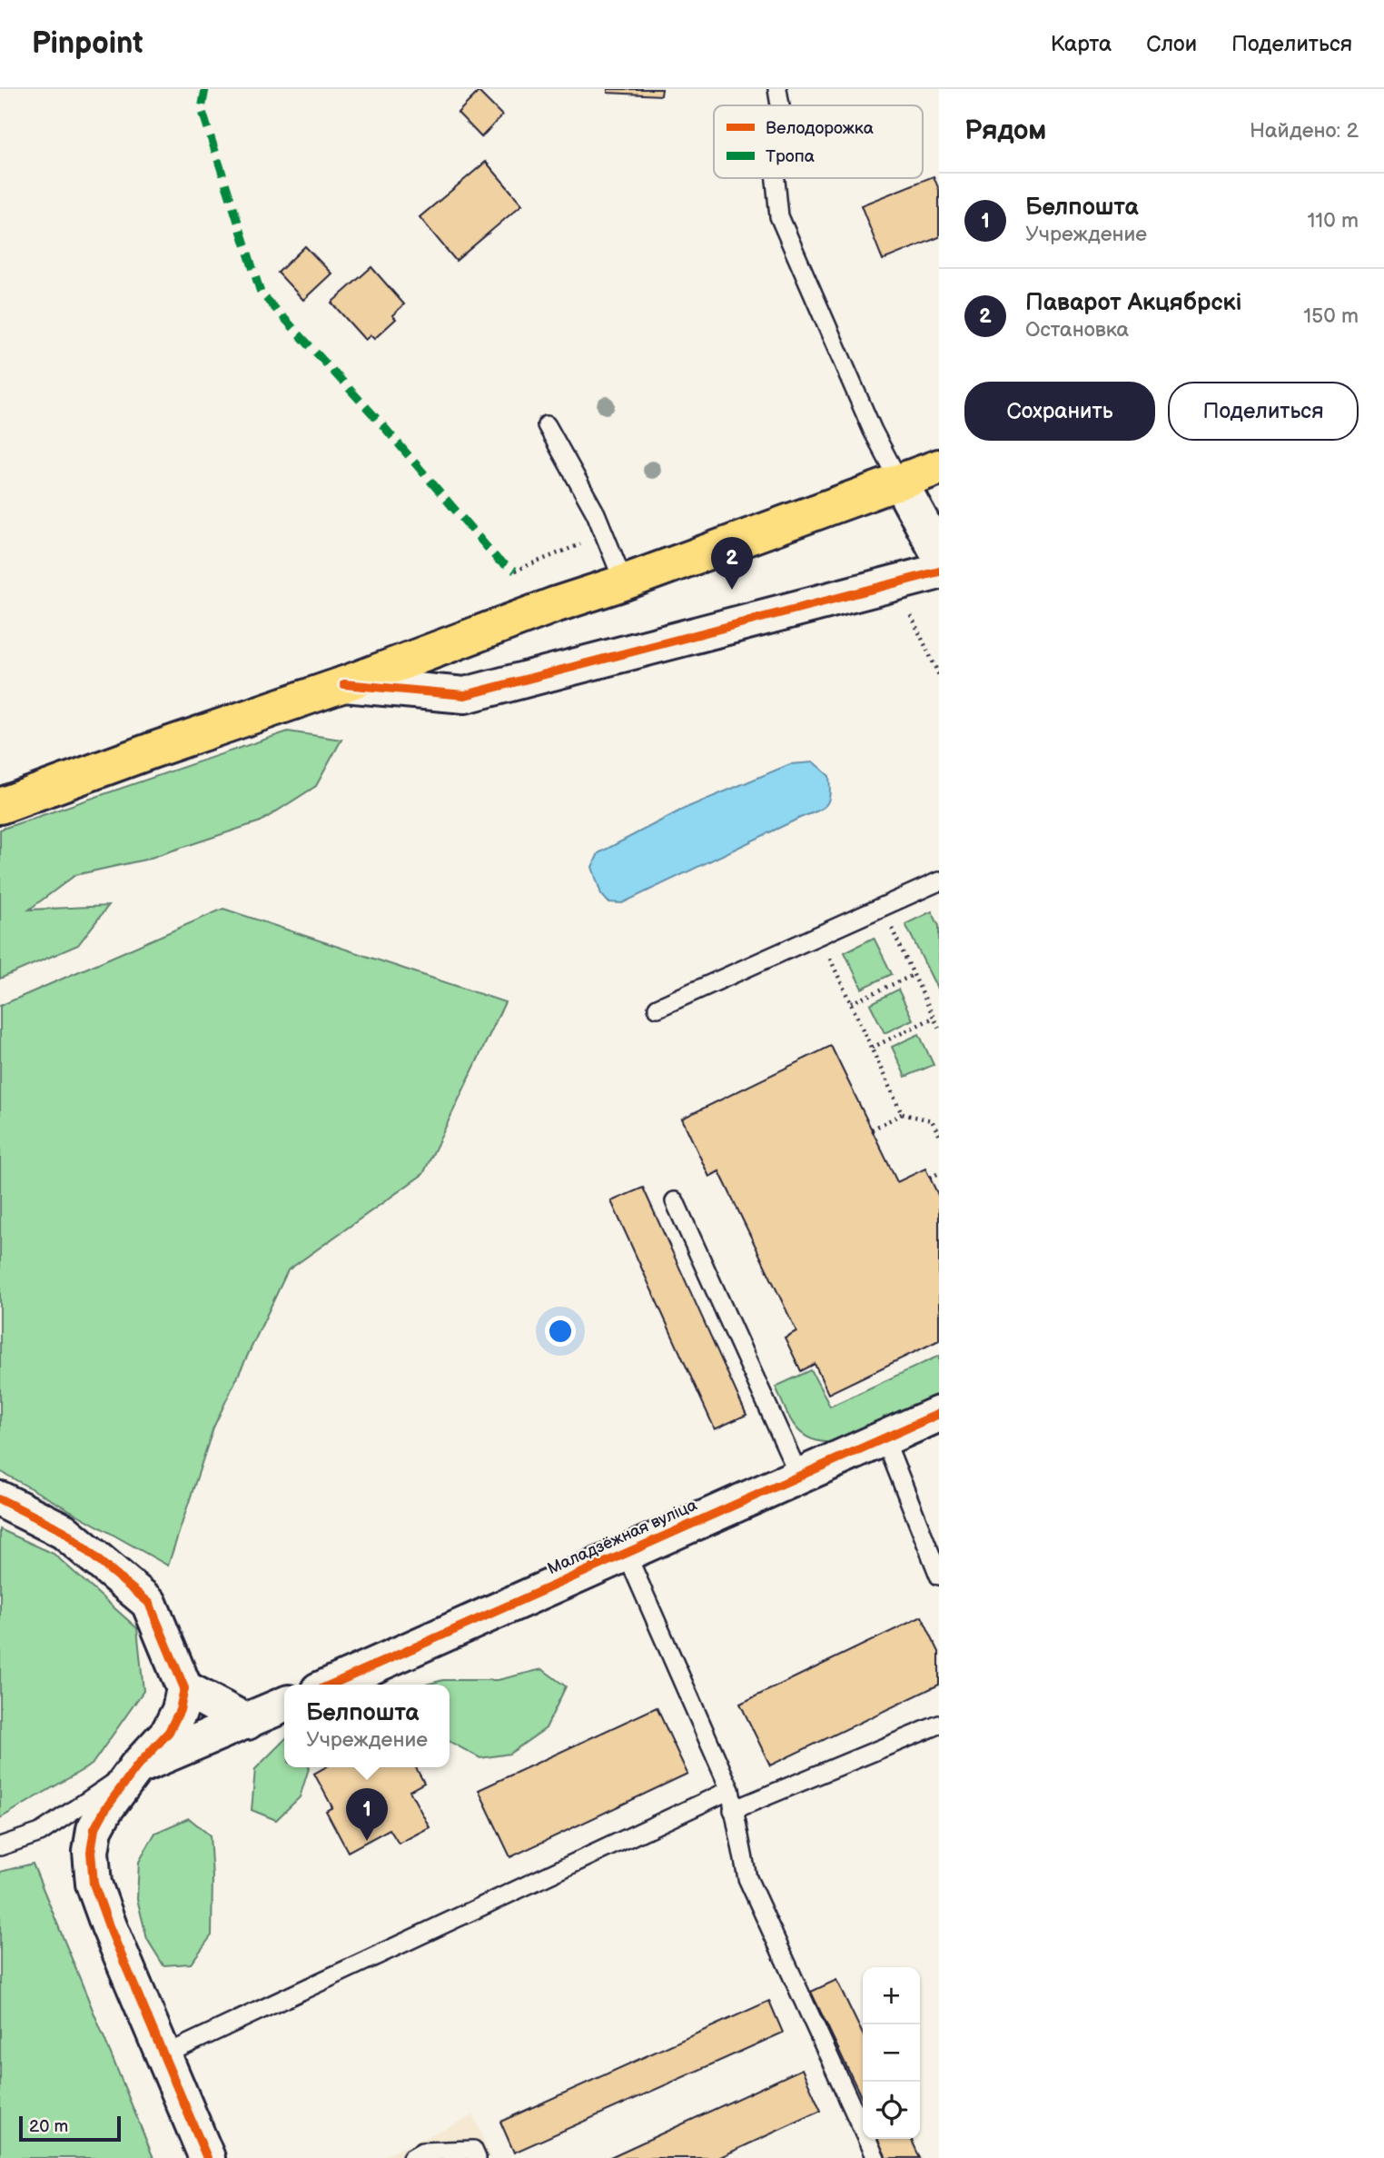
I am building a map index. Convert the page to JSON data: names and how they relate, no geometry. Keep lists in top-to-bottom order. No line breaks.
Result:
{"streets":{"street":["Маладзёжная вуліца"]},"legend":["Велодорожка","Тропа"],"scale_bar":"20 m","page":{"header":"Pinpoint","nav":["Карта","Слои","Поделиться"],"heading":["Рядом","Найдено: 2"],"list":[{"mark":"1","name":"Белпошта","note":"Учреждение","value":"110 m"},{"mark":"2","name":"Паварот Акцябрскі","note":"Остановка","value":"150 m"}],"buttons":["Сохранить","Поделиться"],"pins":["2","1"],"popup":["Белпошта","Учреждение"],"map_buttons":["+","−"],"scale":"20 m"}}
